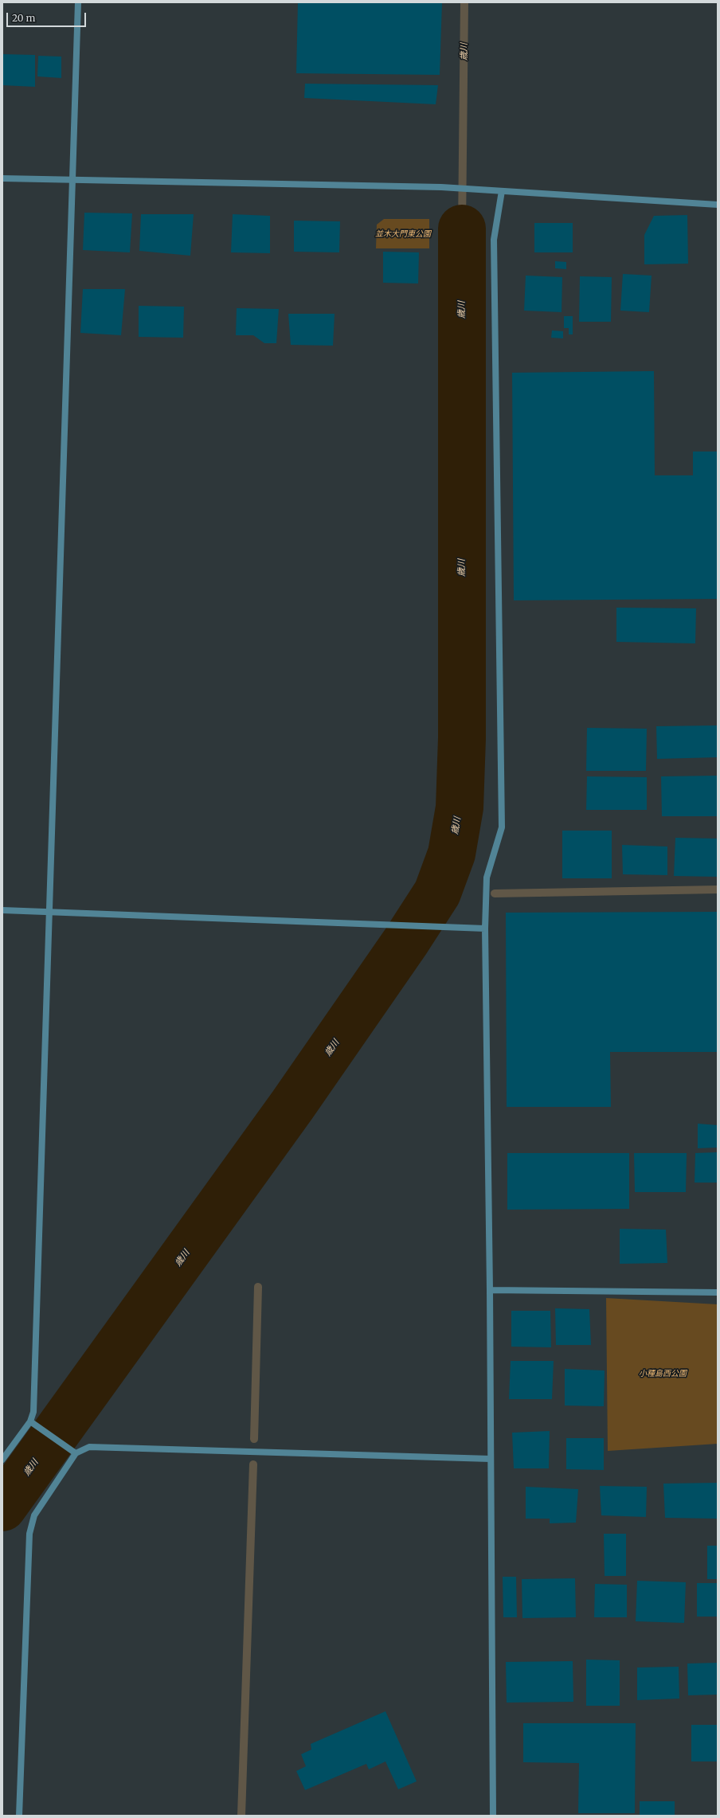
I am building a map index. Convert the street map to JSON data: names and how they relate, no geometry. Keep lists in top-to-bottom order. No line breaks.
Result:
{"water":["歳川"],"parks":["並木大門東公園","小種島西公園"],"scale_bar":"20 m"}
